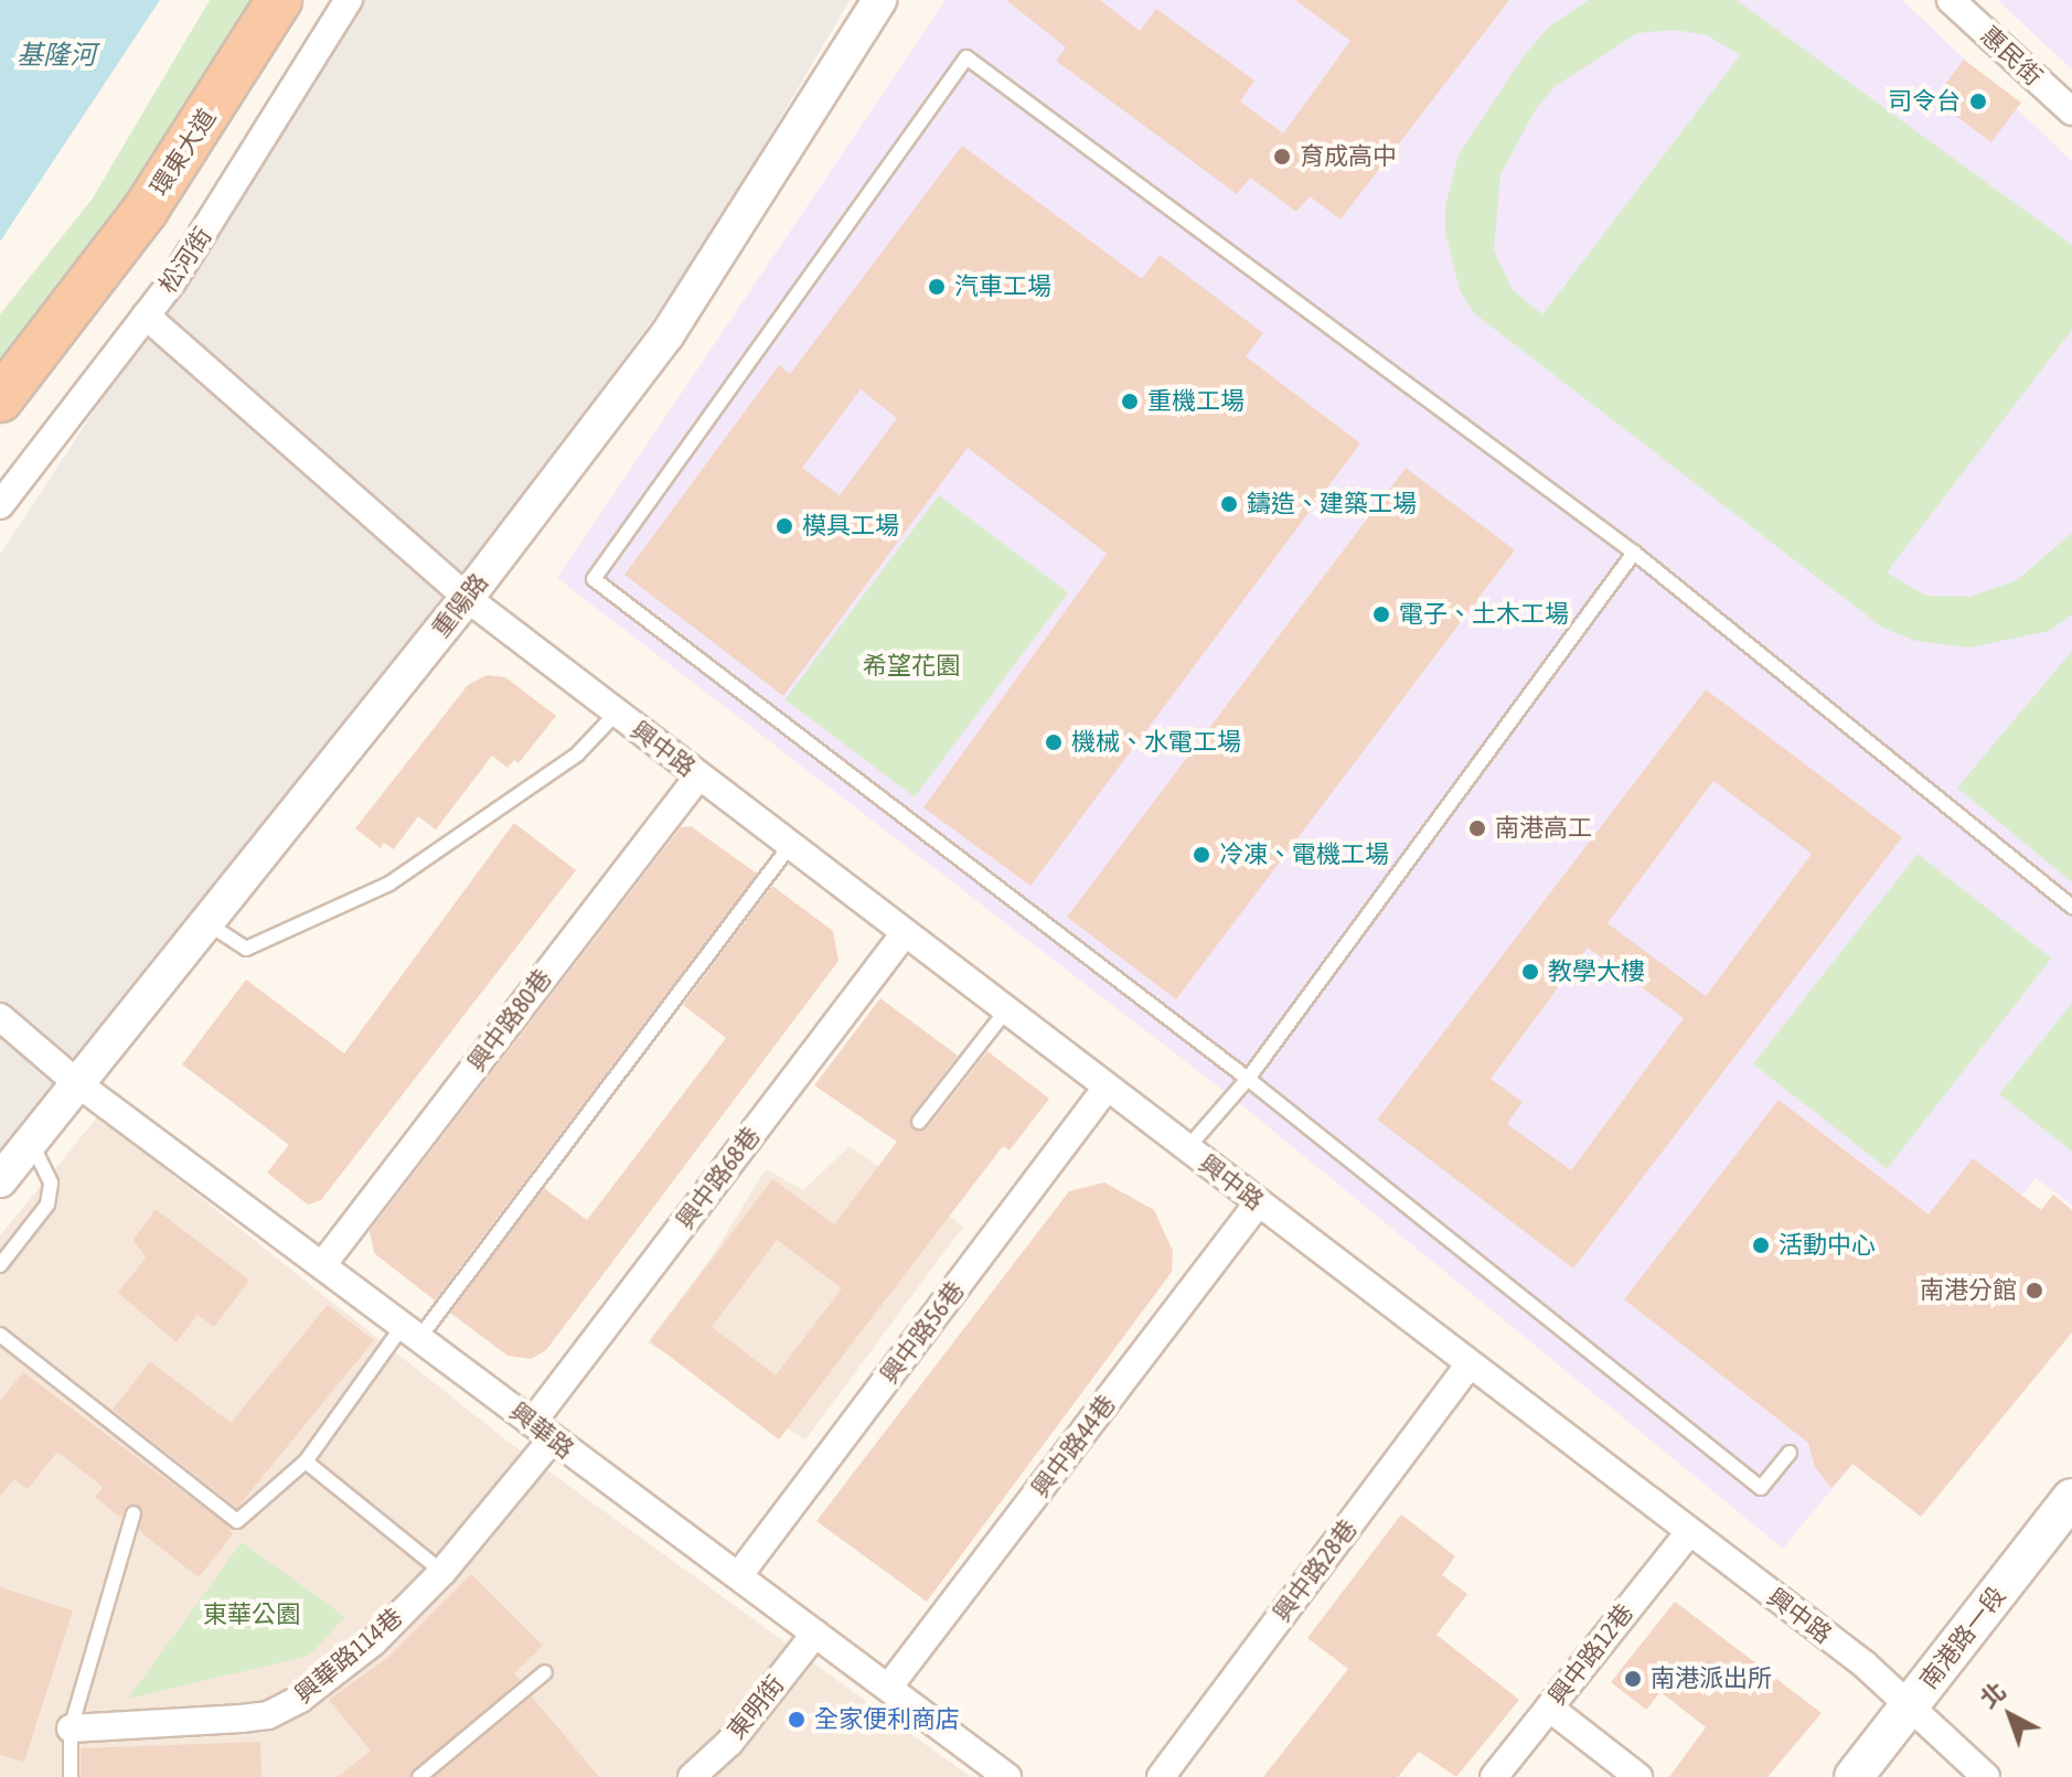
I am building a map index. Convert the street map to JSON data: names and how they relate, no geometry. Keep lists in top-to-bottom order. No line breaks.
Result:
{"streets":{"highway":["環東大道"],"main road":["南港路一段"],"street":["惠民街","松河街","重陽路","興中路","興中路80巷","興中路68巷","興中路56巷","興華路","興中路44巷","興中路28巷","興中路12巷","興華路114巷","東明街"]},"crossings":[["松河街","興中路"],["重陽路","興中路"],["重陽路","興華路"],["興中路","興中路80巷"],["興中路","興中路68巷"],["興中路","興中路56巷"],["興中路","興中路44巷"],["興中路","興中路28巷"],["興中路","南港路一段"],["興中路","興中路12巷"],["興中路80巷","興華路"],["興中路68巷","興華路"],["興中路68巷","興華路114巷"],["興中路56巷","興華路"],["興華路","興中路44巷"],["興華路","興華路114巷"],["興華路","東明街"]],"water":["基隆河"],"parks":["希望花園","東華公園"],"places":["司令台","育成高中","汽車工場","重機工場","鑄造、建築工場","模具工場","電子、土木工場","機械、水電工場","南港高工","冷凍、電機工場","教學大樓","活動中心","南港分館","南港派出所","全家便利商店"],"north":"top left"}
